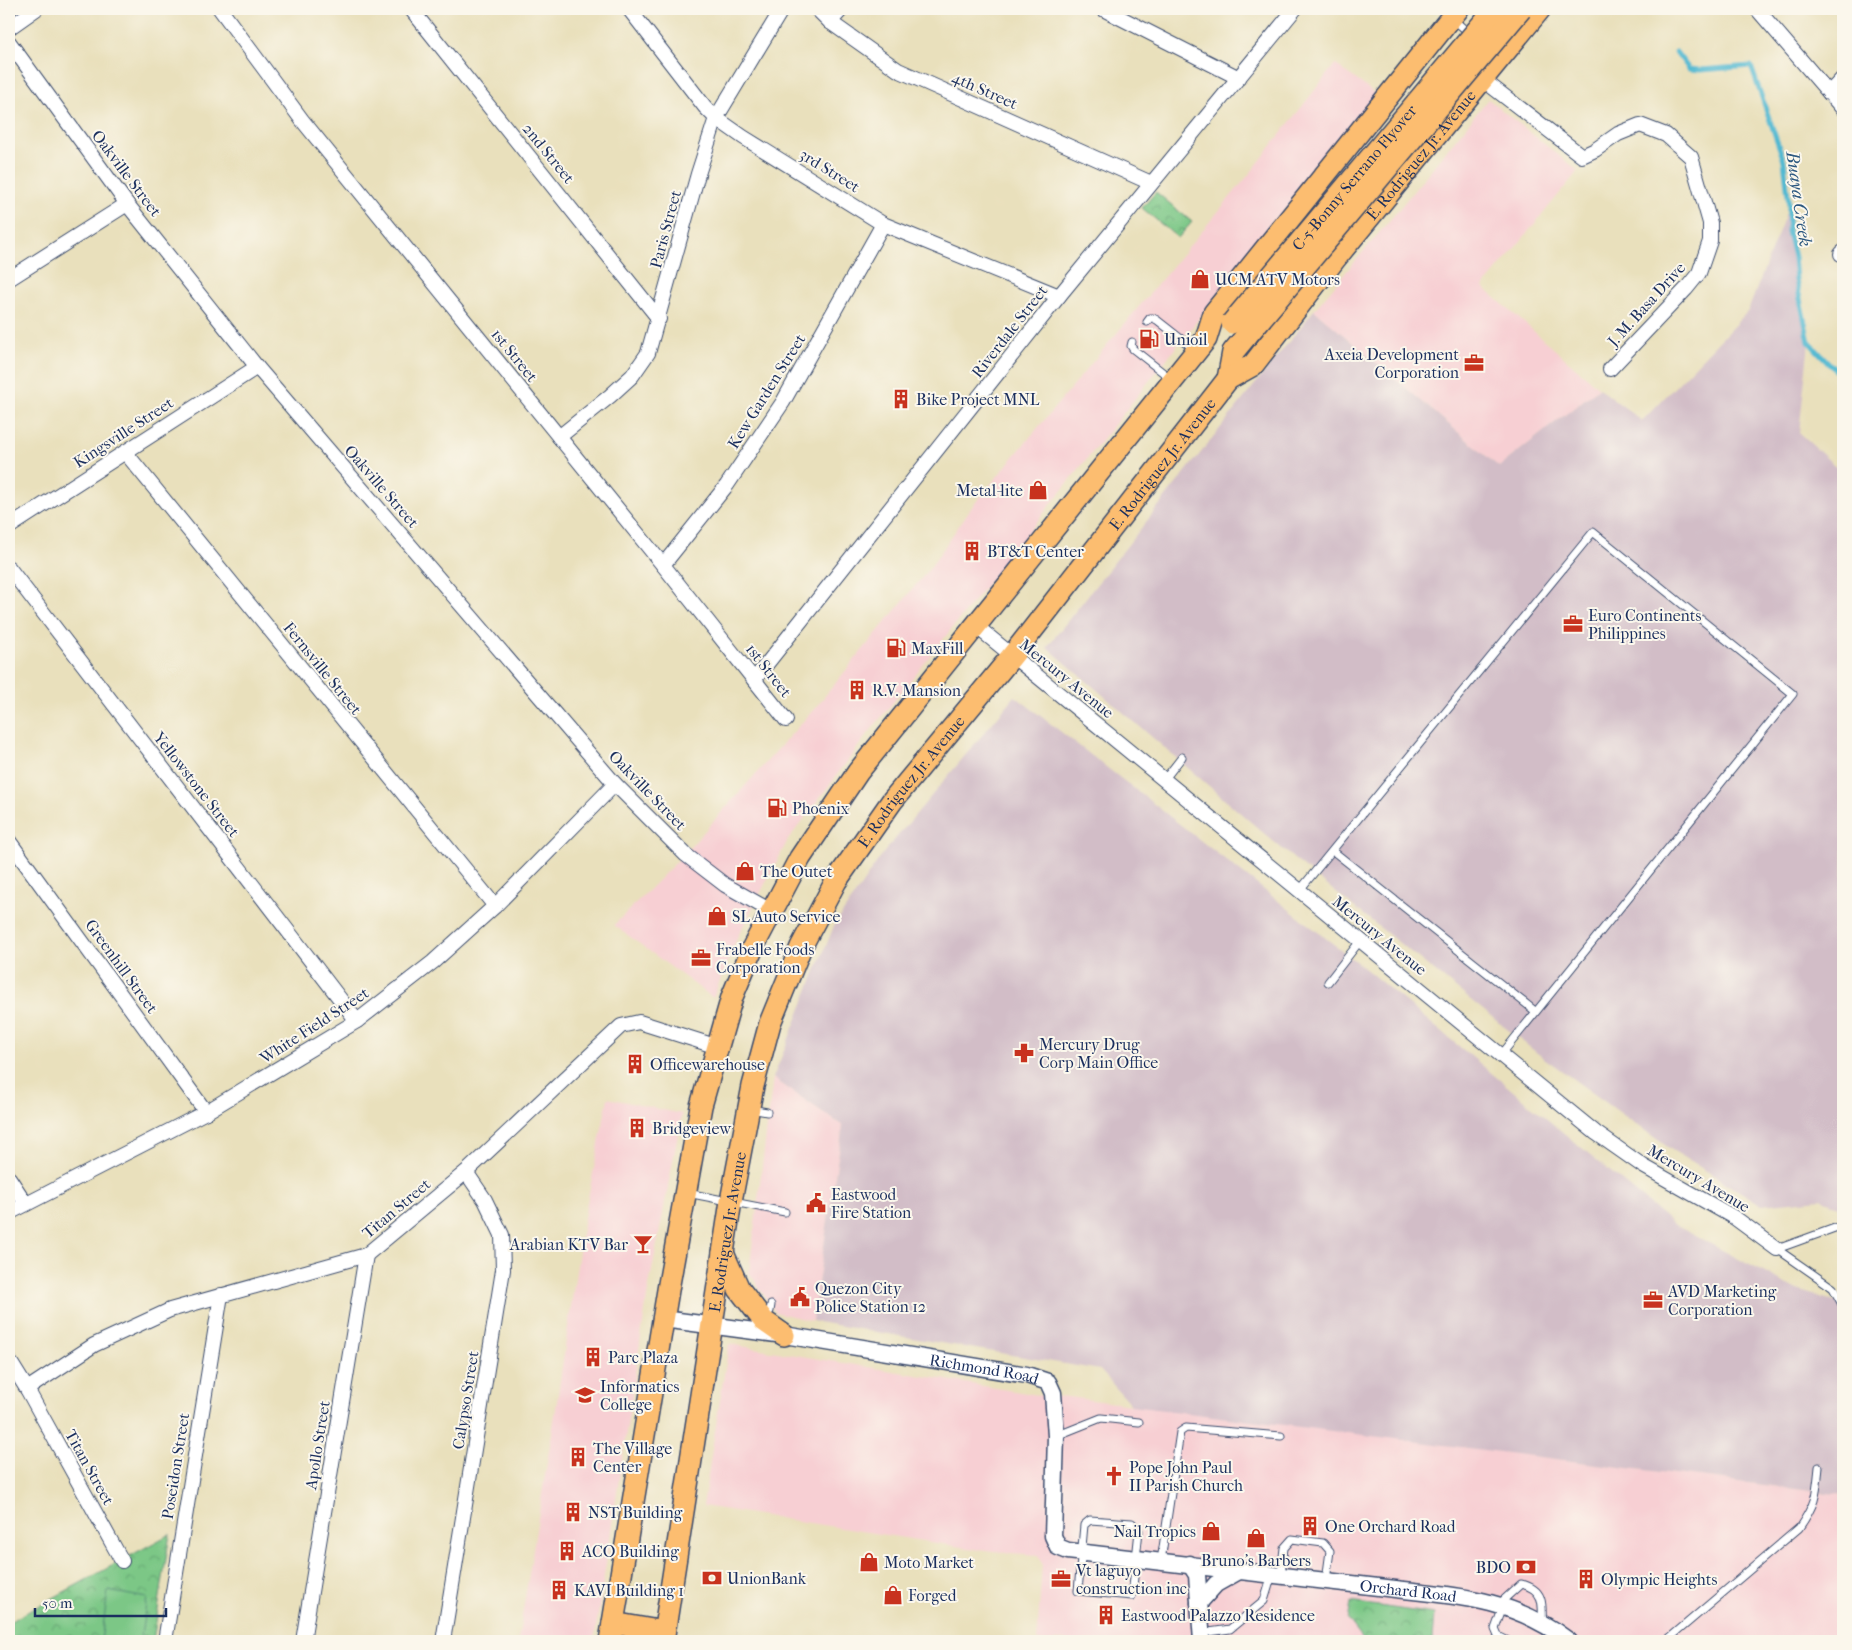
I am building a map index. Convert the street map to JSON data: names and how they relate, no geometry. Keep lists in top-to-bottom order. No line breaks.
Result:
{"streets":{"main road":["E. Rodriguez Jr. Avenue","C-5-Bonny Serrano Flyover"],"street":["4th Street","2nd Street","3rd Street","Oakville Street","Paris Street","J. M. Basa Drive","Riverdale Street","1st Street","Kew Garden Street","Kingsville Street","Fernsville Street","Mercury Avenue","Yellowstone Street","Greenhill Street","White Field Street","Titan Street","Richmond Road","Calypso Street","Apollo Street","Poseidon Street","Orchard Road"]},"crossings":[["4th Street","Riverdale Street"],["2nd Street","Paris Street"],["E. Rodriguez Jr. Avenue","C-5-Bonny Serrano Flyover"],["E. Rodriguez Jr. Avenue","J. M. Basa Drive"],["E. Rodriguez Jr. Avenue","Mercury Avenue"],["E. Rodriguez Jr. Avenue","Richmond Road"],["3rd Street","Paris Street"],["3rd Street","Riverdale Street"],["3rd Street","Kew Garden Street"],["Oakville Street","Kingsville Street"],["Oakville Street","White Field Street"],["Paris Street","1st Street"],["Riverdale Street","1st Street"],["1st Street","Kew Garden Street"],["Kingsville Street","Fernsville Street"],["Fernsville Street","White Field Street"],["Yellowstone Street","White Field Street"],["Greenhill Street","White Field Street"],["Titan Street","Calypso Street"],["Titan Street","Apollo Street"],["Titan Street","Poseidon Street"],["Richmond Road","Orchard Road"]],"water":["Buaya Creek"],"places":{"shop":["UCM ATV Motors","Metal-lite","The Outet","SL Auto Service","Nail Tropics","Bruno's Barbers","Moto Market","Forged"],"fuel station":["Unioil","MaxFill","Phoenix"],"office":["Axeia Development Corporation","Euro Continents Philippines","Frabelle Foods Corporation","AVD Marketing Corporation","Vt laguyo construction inc"],"building":["Bike Project MNL","BT&T Center","R.V. Mansion","Officewarehouse","Bridgeview","Parc Plaza","The Village Center","NST Building","One Orchard Road","ACO Building","Olympic Heights","KAVI Building 1","Eastwood Palazzo Residence"],"pharmacy":["Mercury Drug Corp Main Office"],"public building":["Eastwood Fire Station","Quezon City Police Station 12"],"bar":["Arabian KTV Bar"],"school or university":["Informatics College"],"church":["Pope John Paul II Parish Church"],"bank":["BDO","UnionBank"]},"scale_bar":"50 m"}
